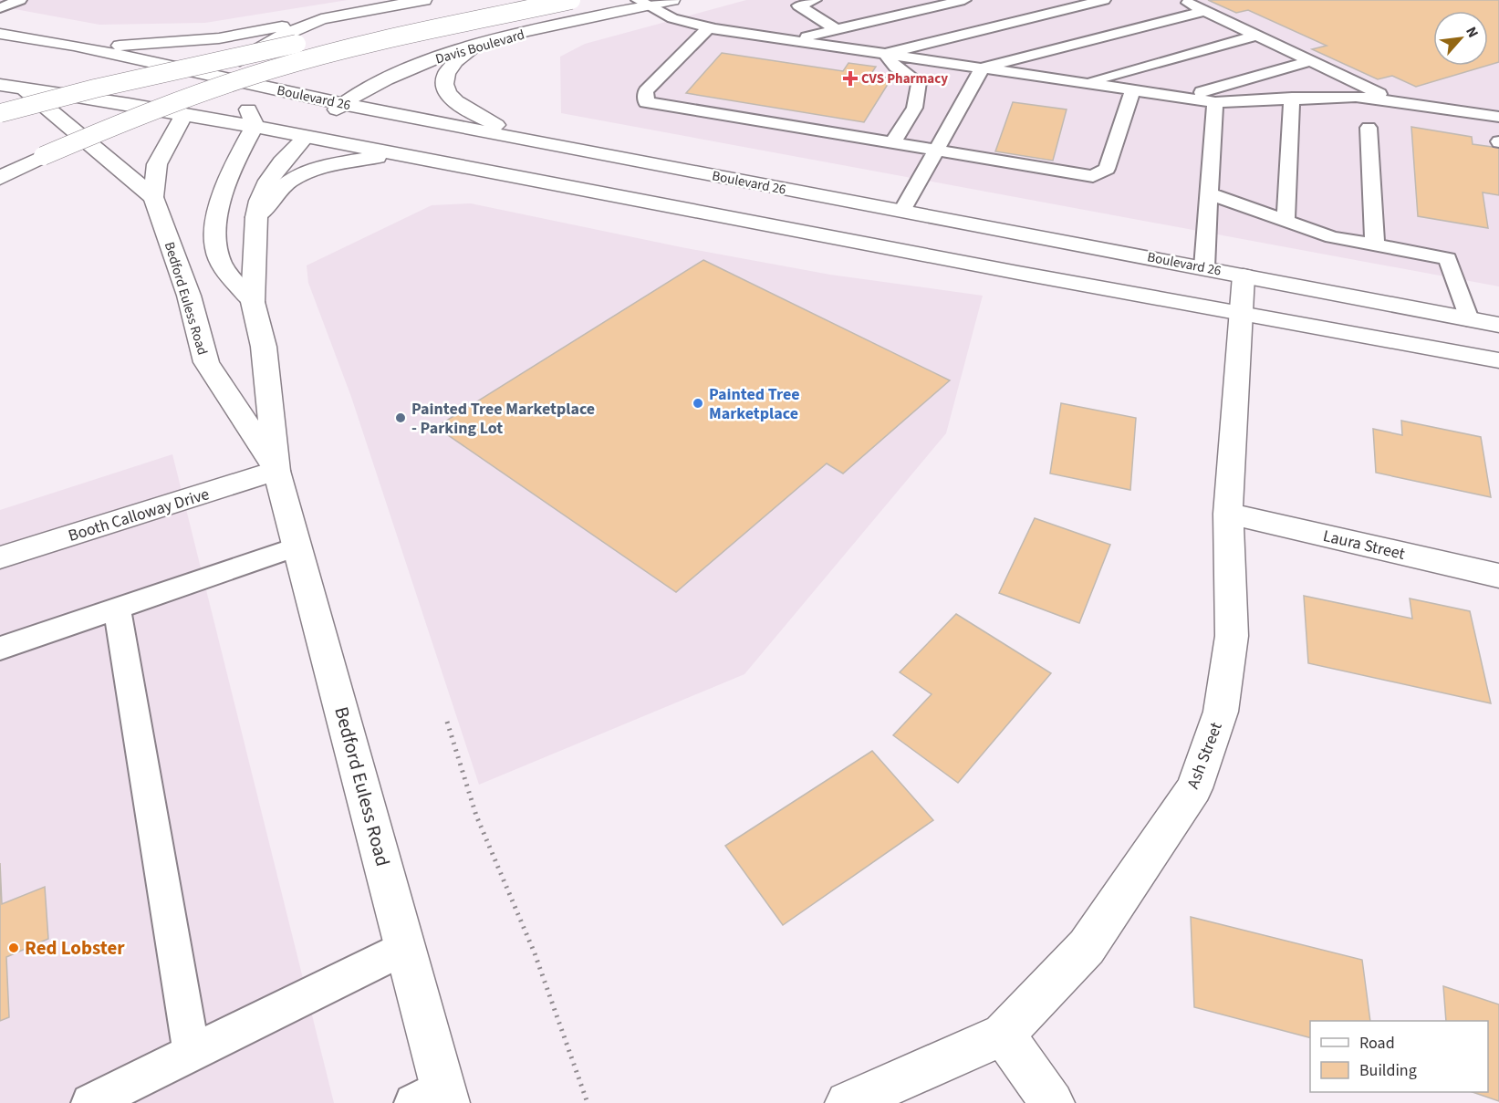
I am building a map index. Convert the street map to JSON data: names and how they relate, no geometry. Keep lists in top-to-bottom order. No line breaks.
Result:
{"streets":{"main road":["Davis Boulevard","Boulevard 26","Bedford Euless Road","Booth Calloway Drive","Laura Street","Ash Street"]},"crossings":[["Davis Boulevard","Boulevard 26"],["Davis Boulevard","Bedford Euless Road"],["Boulevard 26","Ash Street"],["Bedford Euless Road","Booth Calloway Drive"],["Laura Street","Ash Street"]],"places":{"health":["CVS Pharmacy"],"other":["Painted Tree Marketplace","Painted Tree Marketplace - Parking Lot","Red Lobster"]},"legend":["Road","Building"],"north":"top right"}
